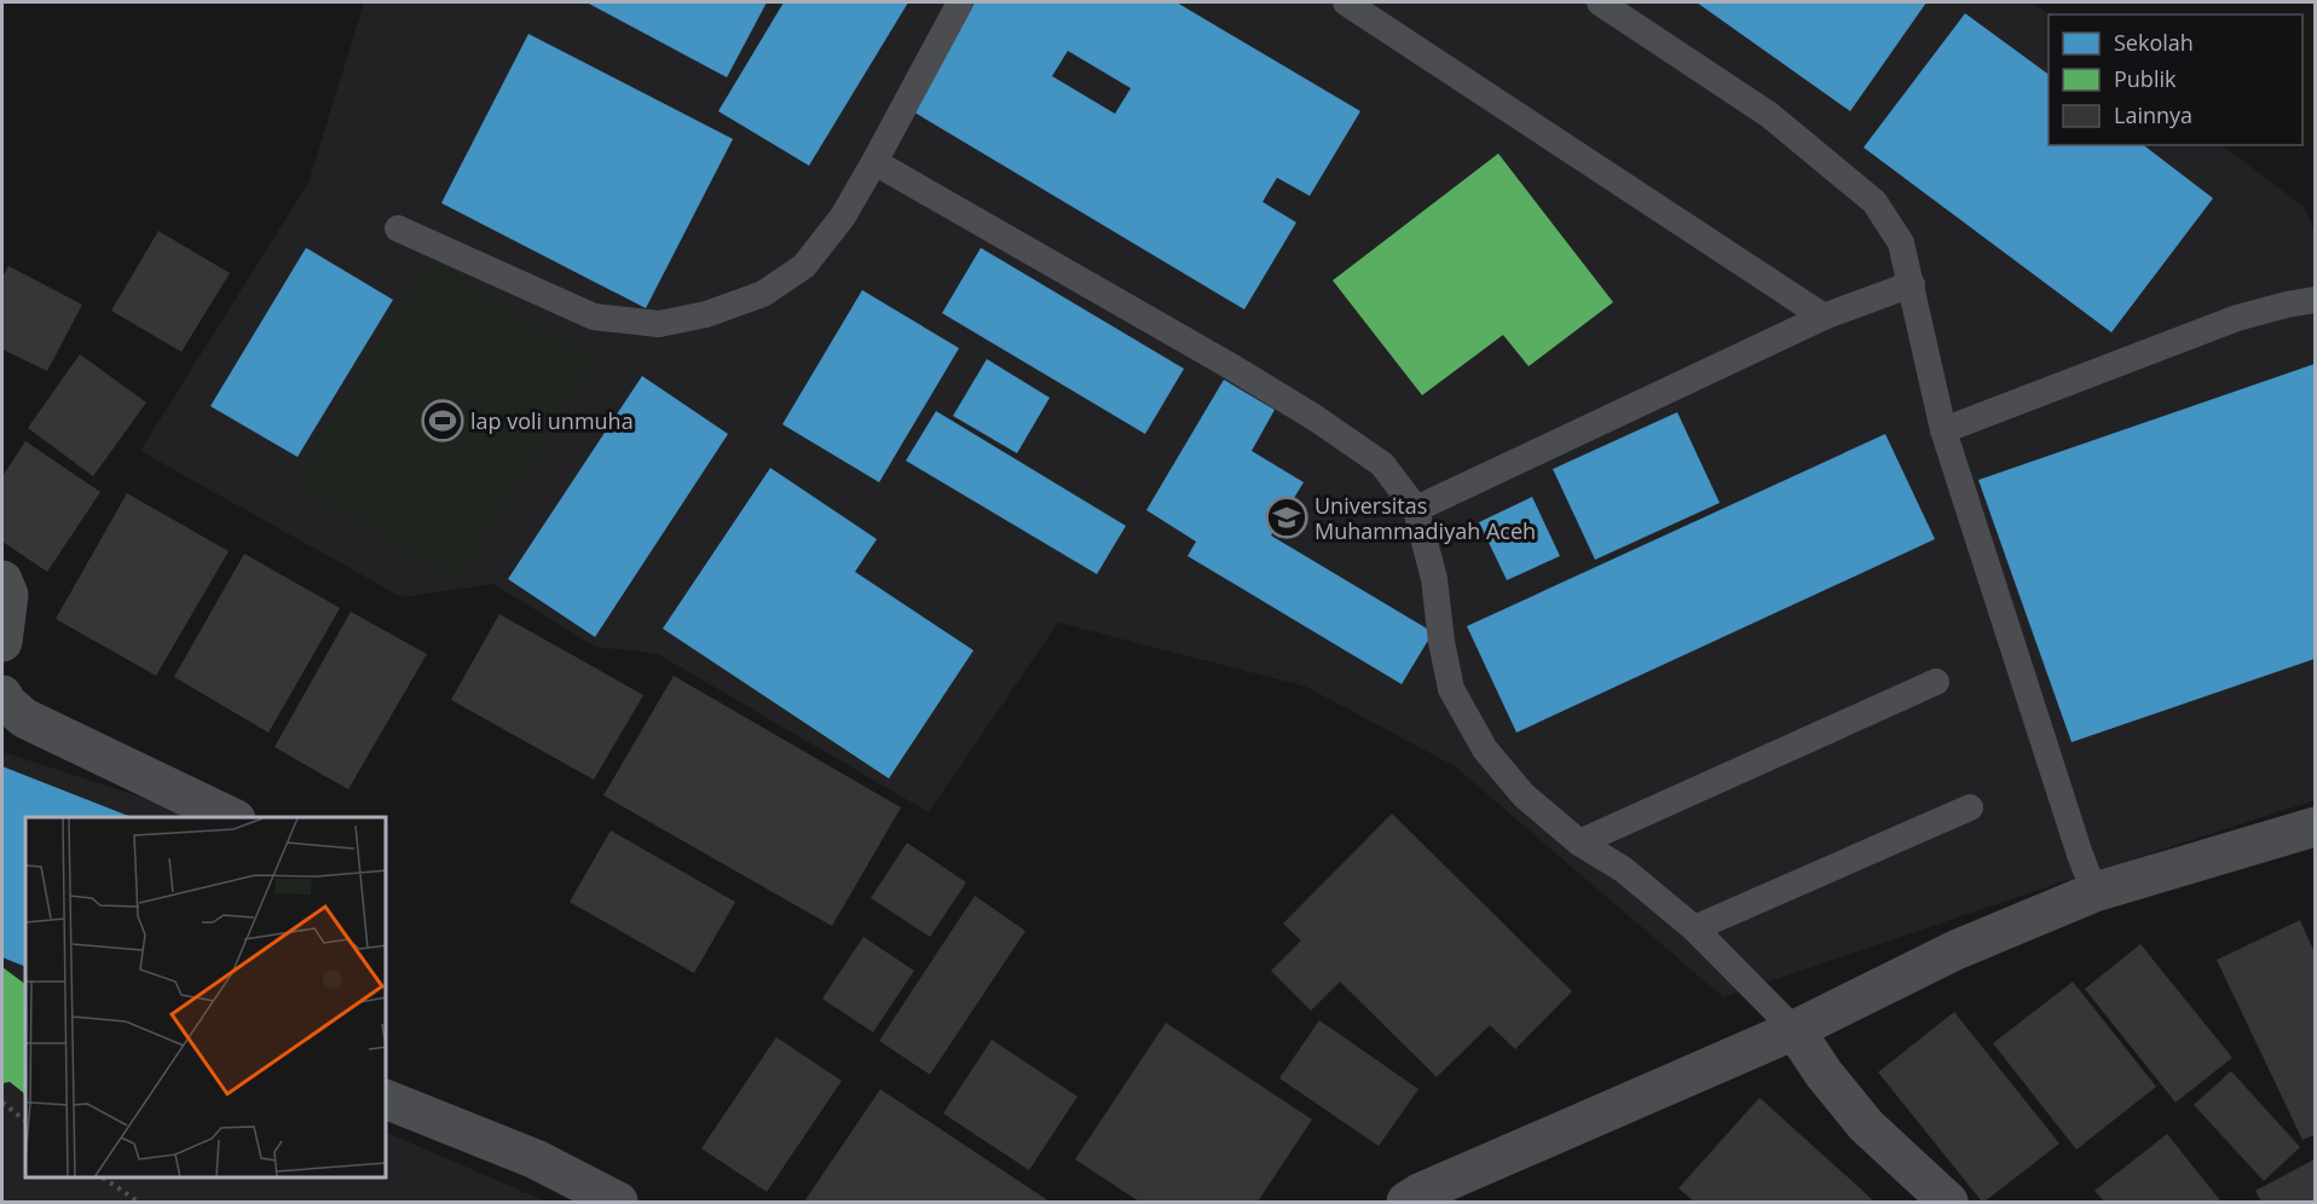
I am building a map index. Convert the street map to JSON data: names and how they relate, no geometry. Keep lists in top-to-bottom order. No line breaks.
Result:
{"places":{"sports":["lap voli unmuha"],"school or university":["Universitas Muhammadiyah Aceh"]},"legend":["Sekolah","Publik","Lainnya"]}
